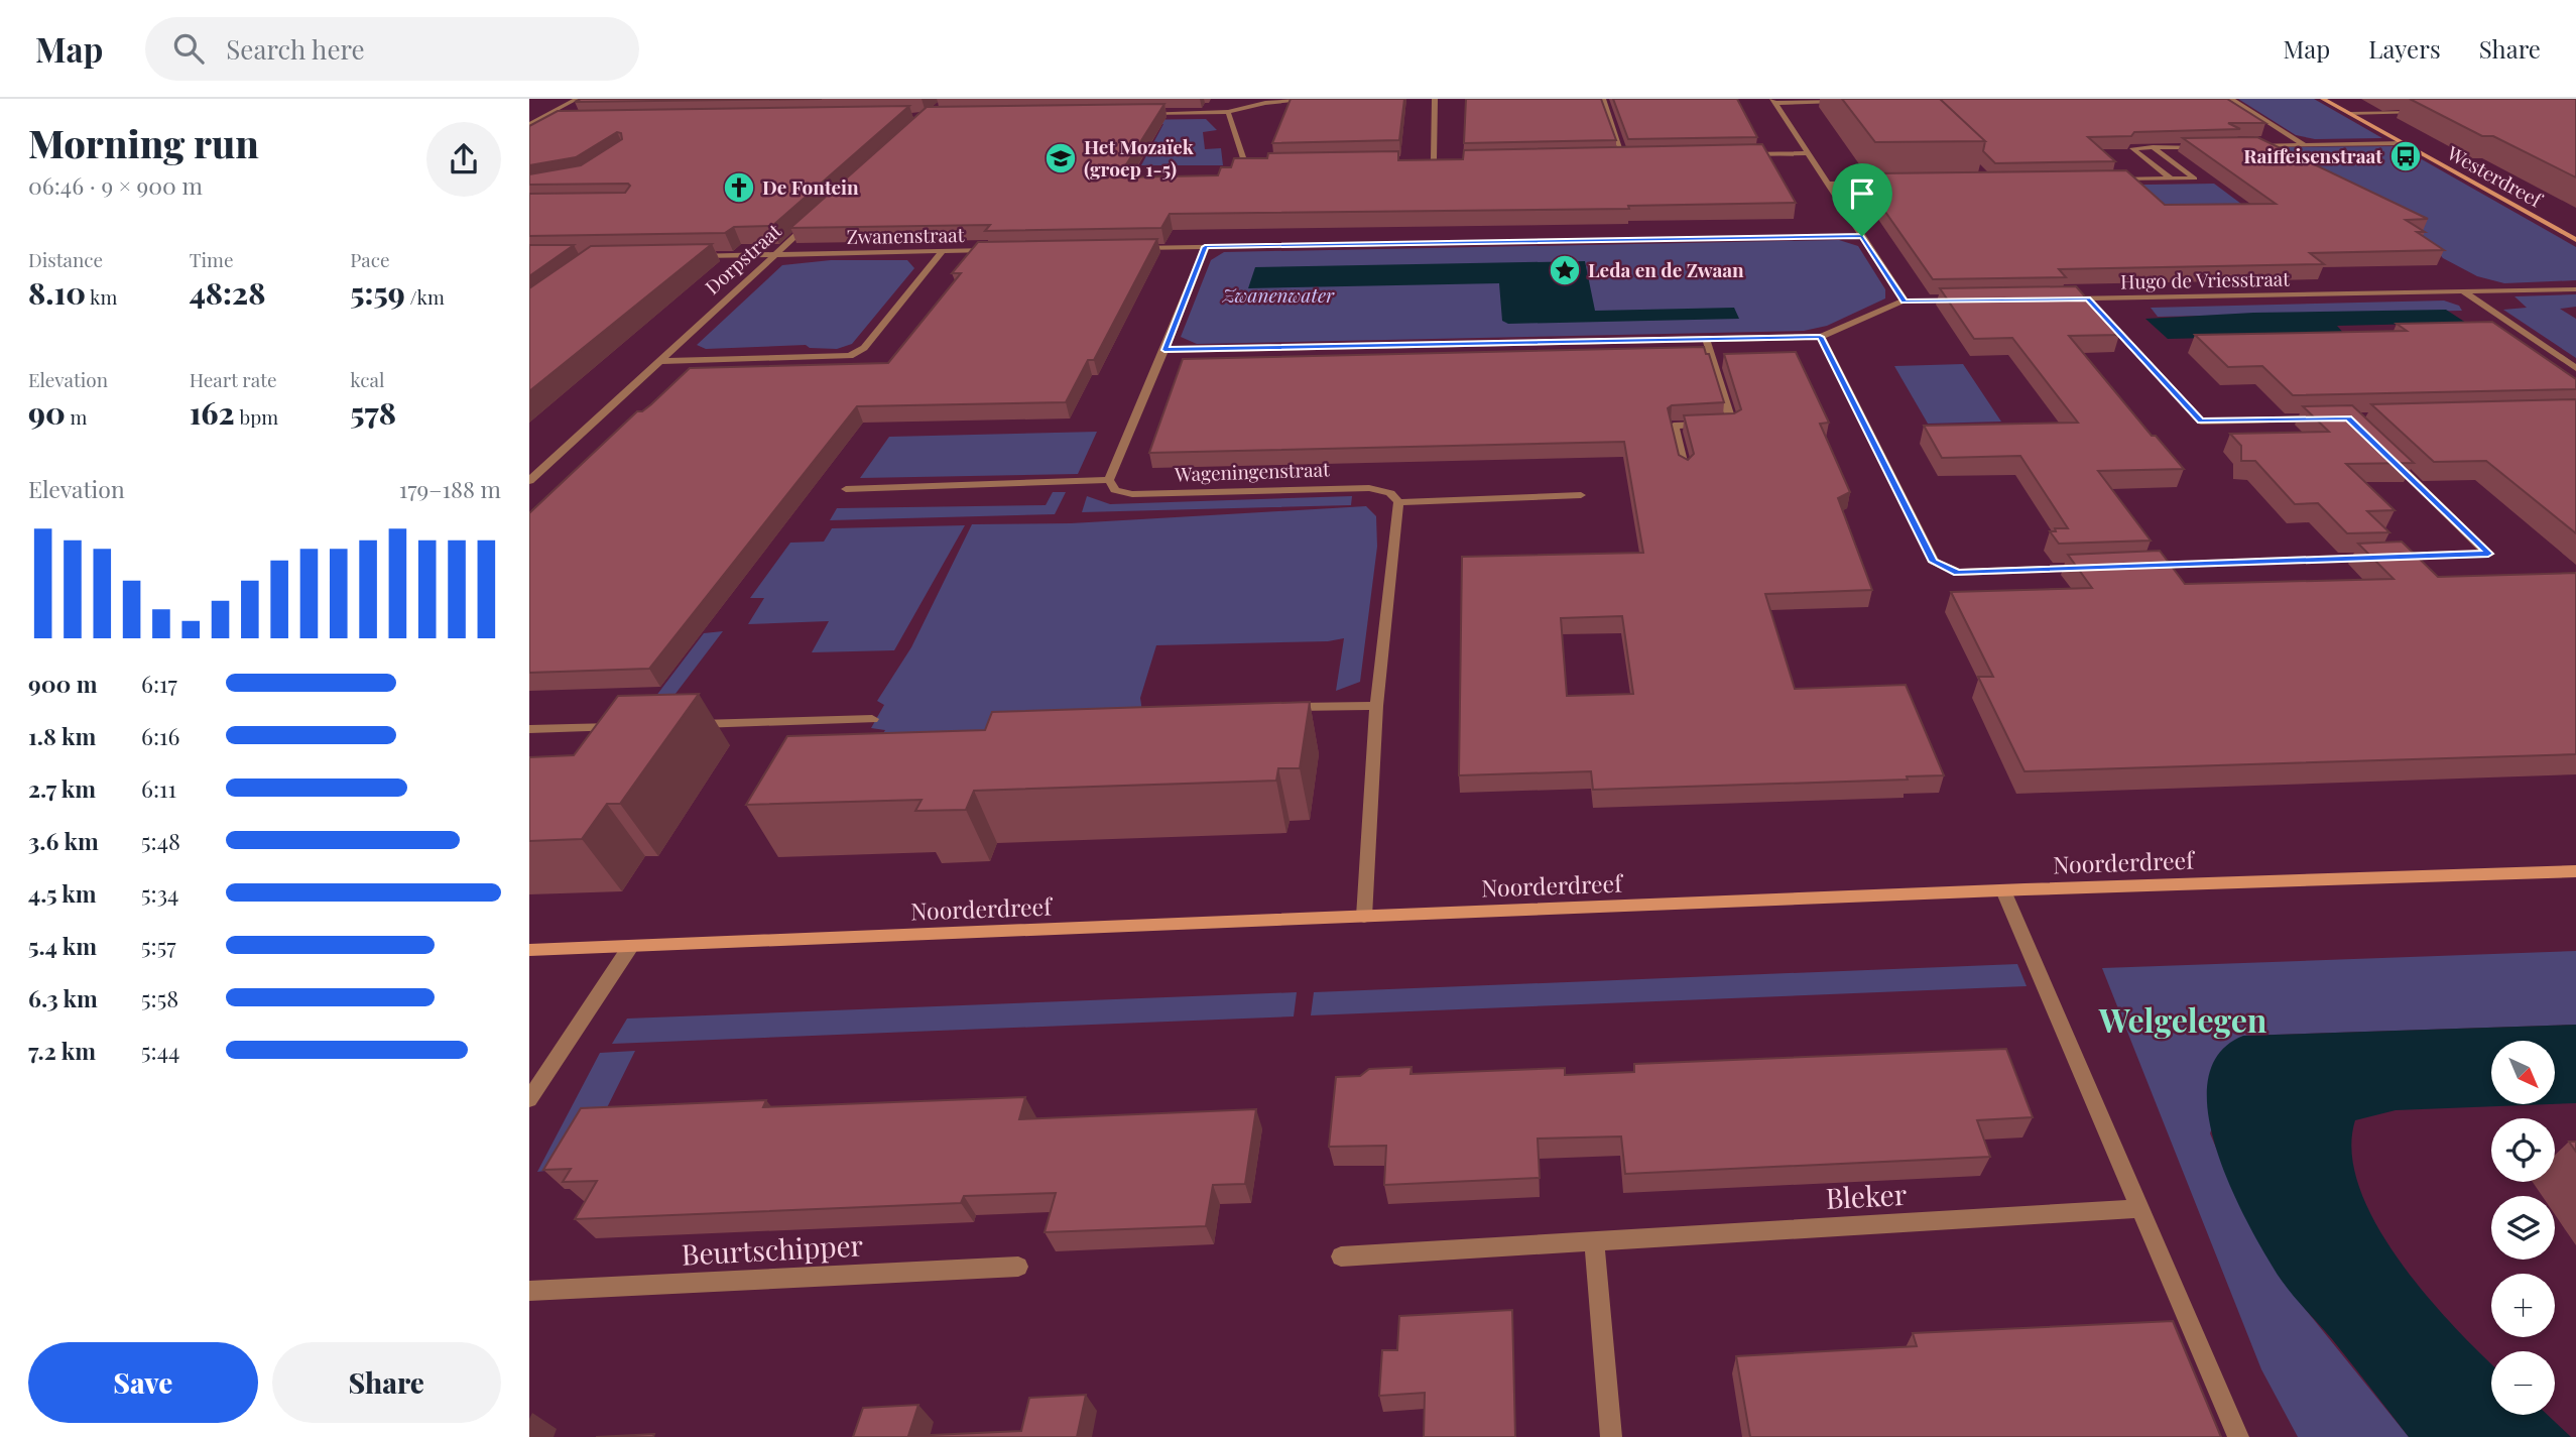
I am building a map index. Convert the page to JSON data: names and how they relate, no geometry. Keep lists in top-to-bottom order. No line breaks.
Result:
{"streets":{"street":["Westerdreef","Zwanenstraat","Dorpstraat","Hugo de Vriesstraat","Wageningenstraat","Noorderdreef","Bleker","Beurtschipper"]},"crossings":[["Zwanenstraat","Dorpstraat"]],"districts":["Welgelegen"],"parks":["Zwanenwater"],"places":{"bus stop":["Raiffeisenstraat"],"school or university":["Het Mozaïek (groep 1-5)"],"church":["De Fontein"],"place":["Leda en de Zwaan"]},"north":"bottom right","page":{"header":"Map","search":"Search here","nav":["Map","Layers","Share"],"heading":["Morning run","06:46 · 9 × 900 m"],"stats":[["Distance","8.10 km"],["Time","48:28"],["Pace","5:59 /km"],["Elevation","90 m"],["Heart rate","162 bpm"],["kcal","578"]],"chart":["Elevation","179–188 m"],"list":[{"name":"900 m","note":"6:17"},{"name":"1.8 km","note":"6:16"},{"name":"2.7 km","note":"6:11"},{"name":"3.6 km","note":"5:48"},{"name":"4.5 km","note":"5:34"},{"name":"5.4 km","note":"5:57"},{"name":"6.3 km","note":"5:58"},{"name":"7.2 km","note":"5:44"}],"map_buttons":["+","−"],"buttons":["Save","Share"]}}
